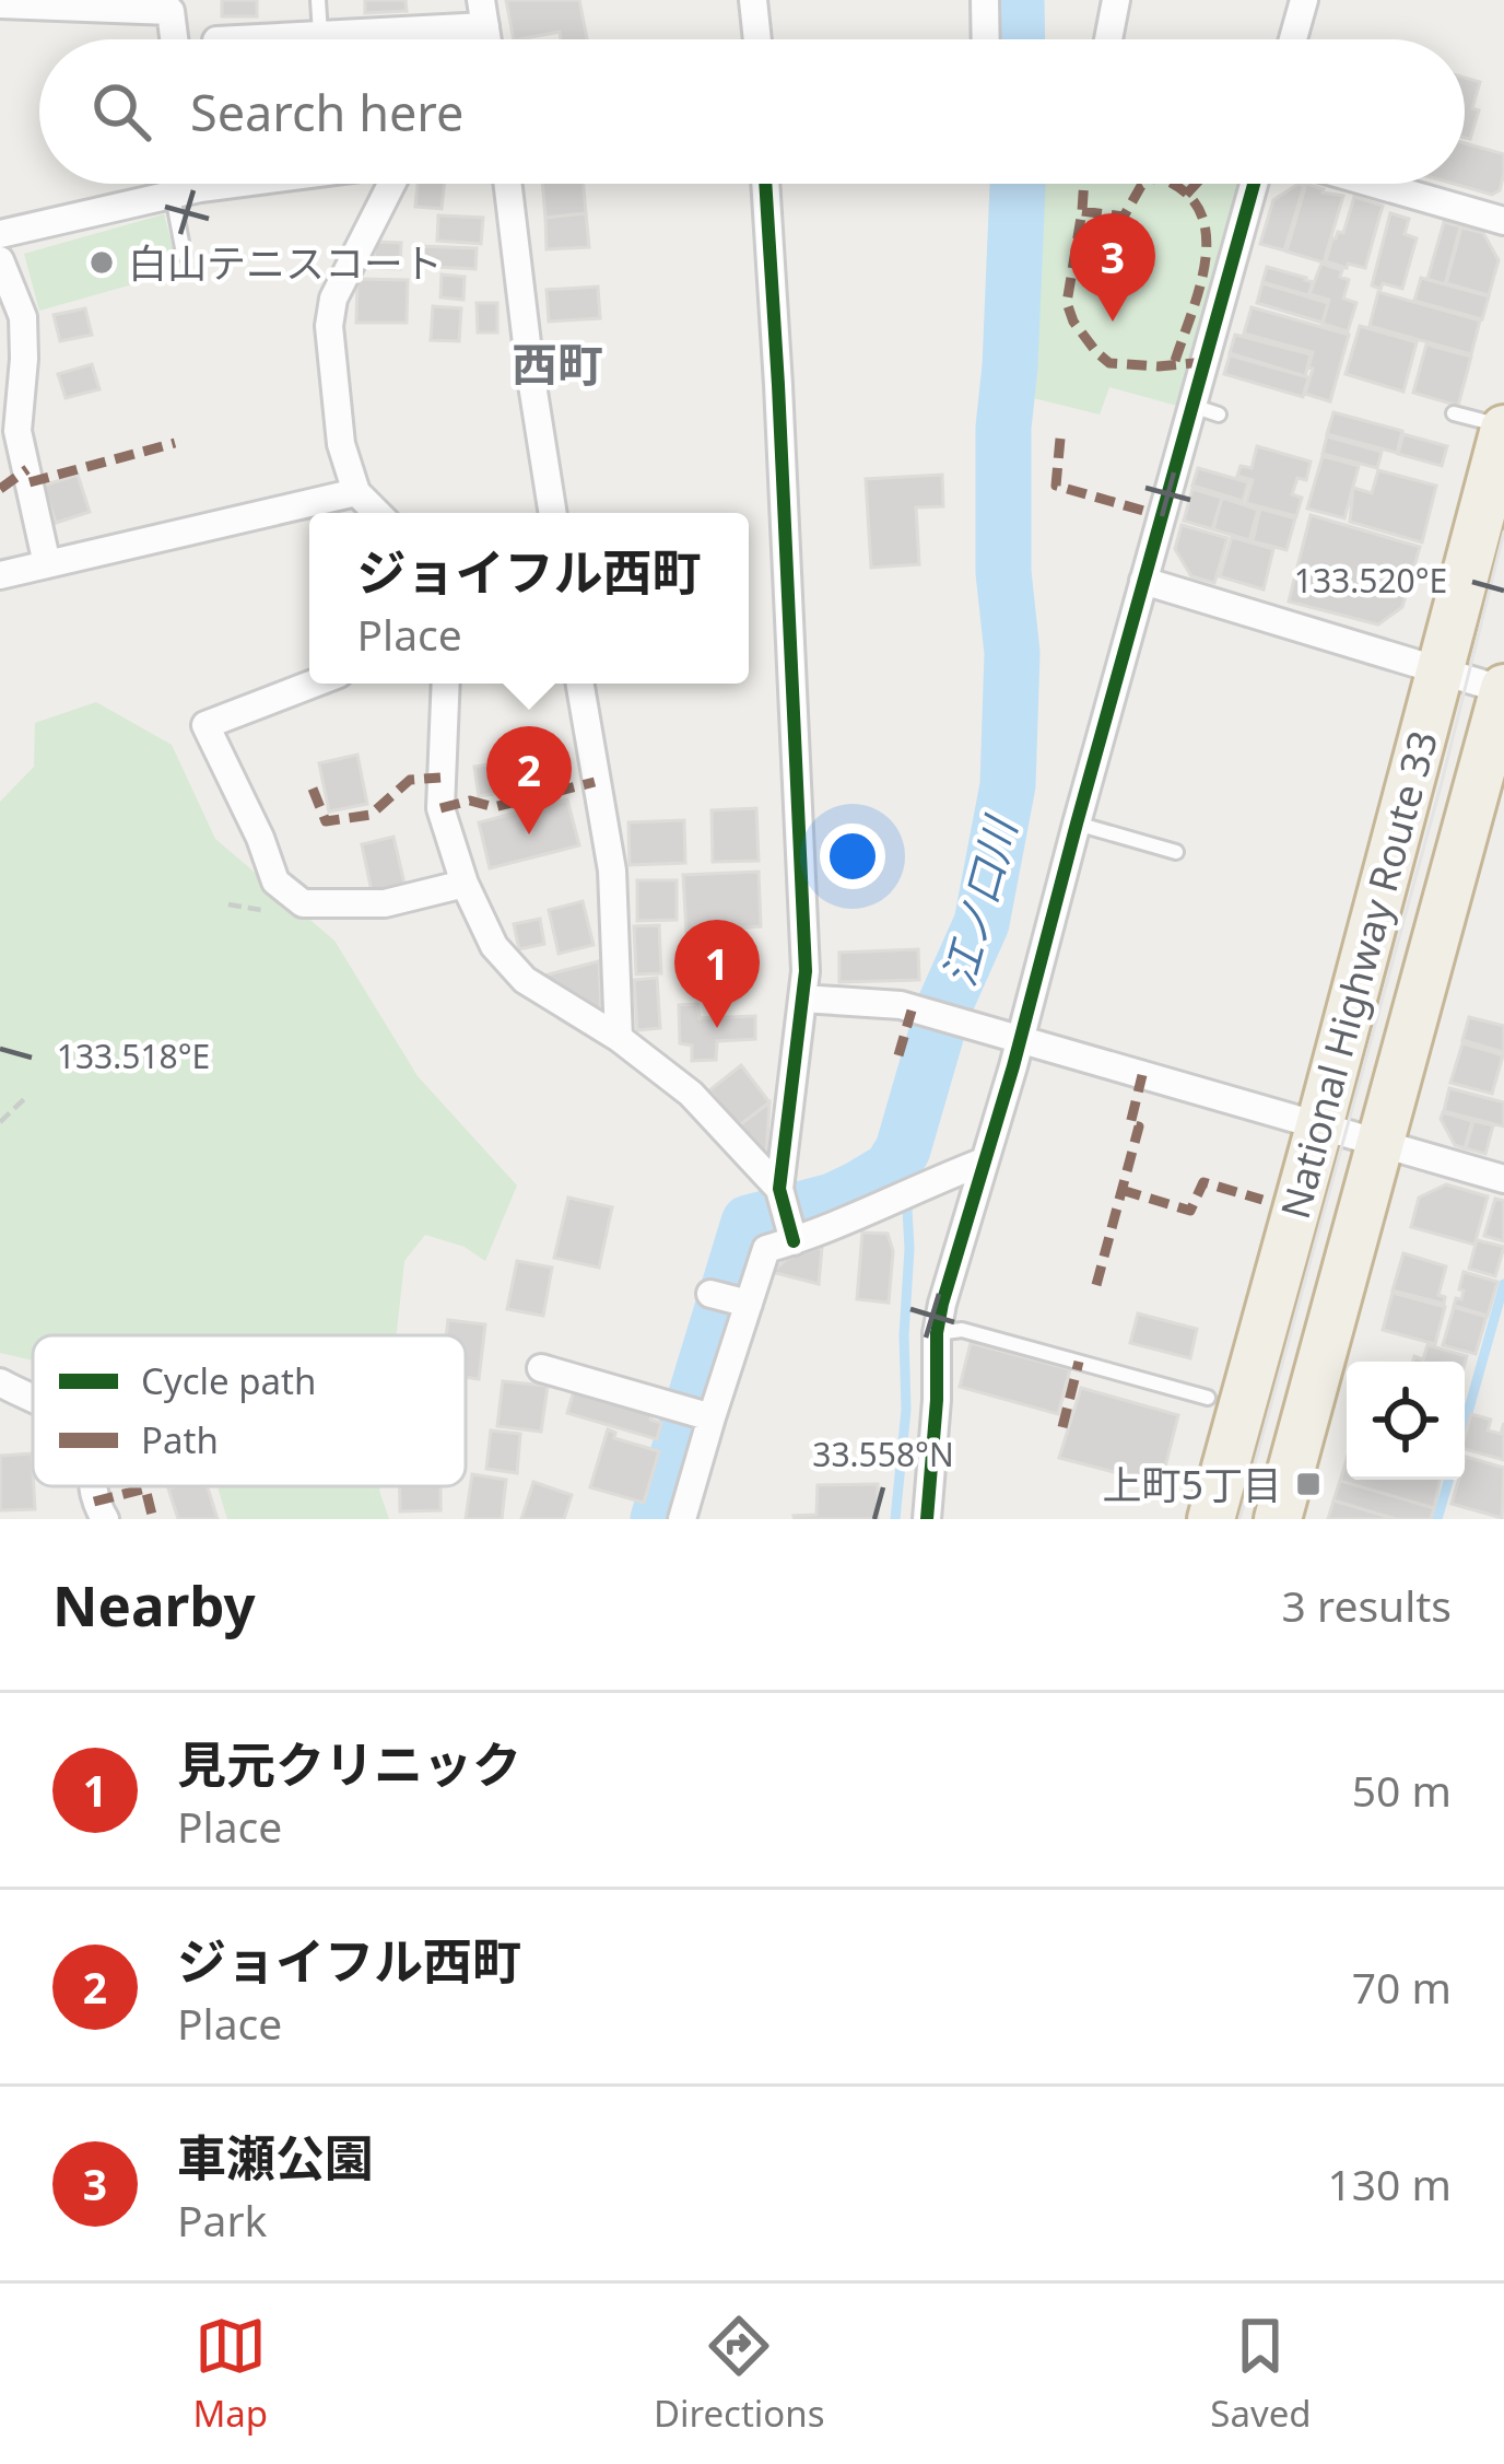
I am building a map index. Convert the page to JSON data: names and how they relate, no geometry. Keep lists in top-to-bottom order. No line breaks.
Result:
{"streets":{"highway":["National Highway Route 33"]},"districts":["西町"],"water":["江ノ口川"],"places":{"other":["白山テニスコート"],"transit":["上町5丁目"]},"legend":["Cycle path","Path"],"page":{"search":"Search here","pins":["3","2","1"],"popup":["ジョイフル西町","Place"],"heading":["Nearby","3 results"],"list":[{"mark":"1","name":"見元クリニック","note":"Place","value":"50 m"},{"mark":"2","name":"ジョイフル西町","note":"Place","value":"70 m"},{"mark":"3","name":"車瀬公園","note":"Park","value":"130 m"}],"nav":["Map","Directions","Saved"]},"coordinates":["133.520°E","133.518°E","33.558°N"]}
